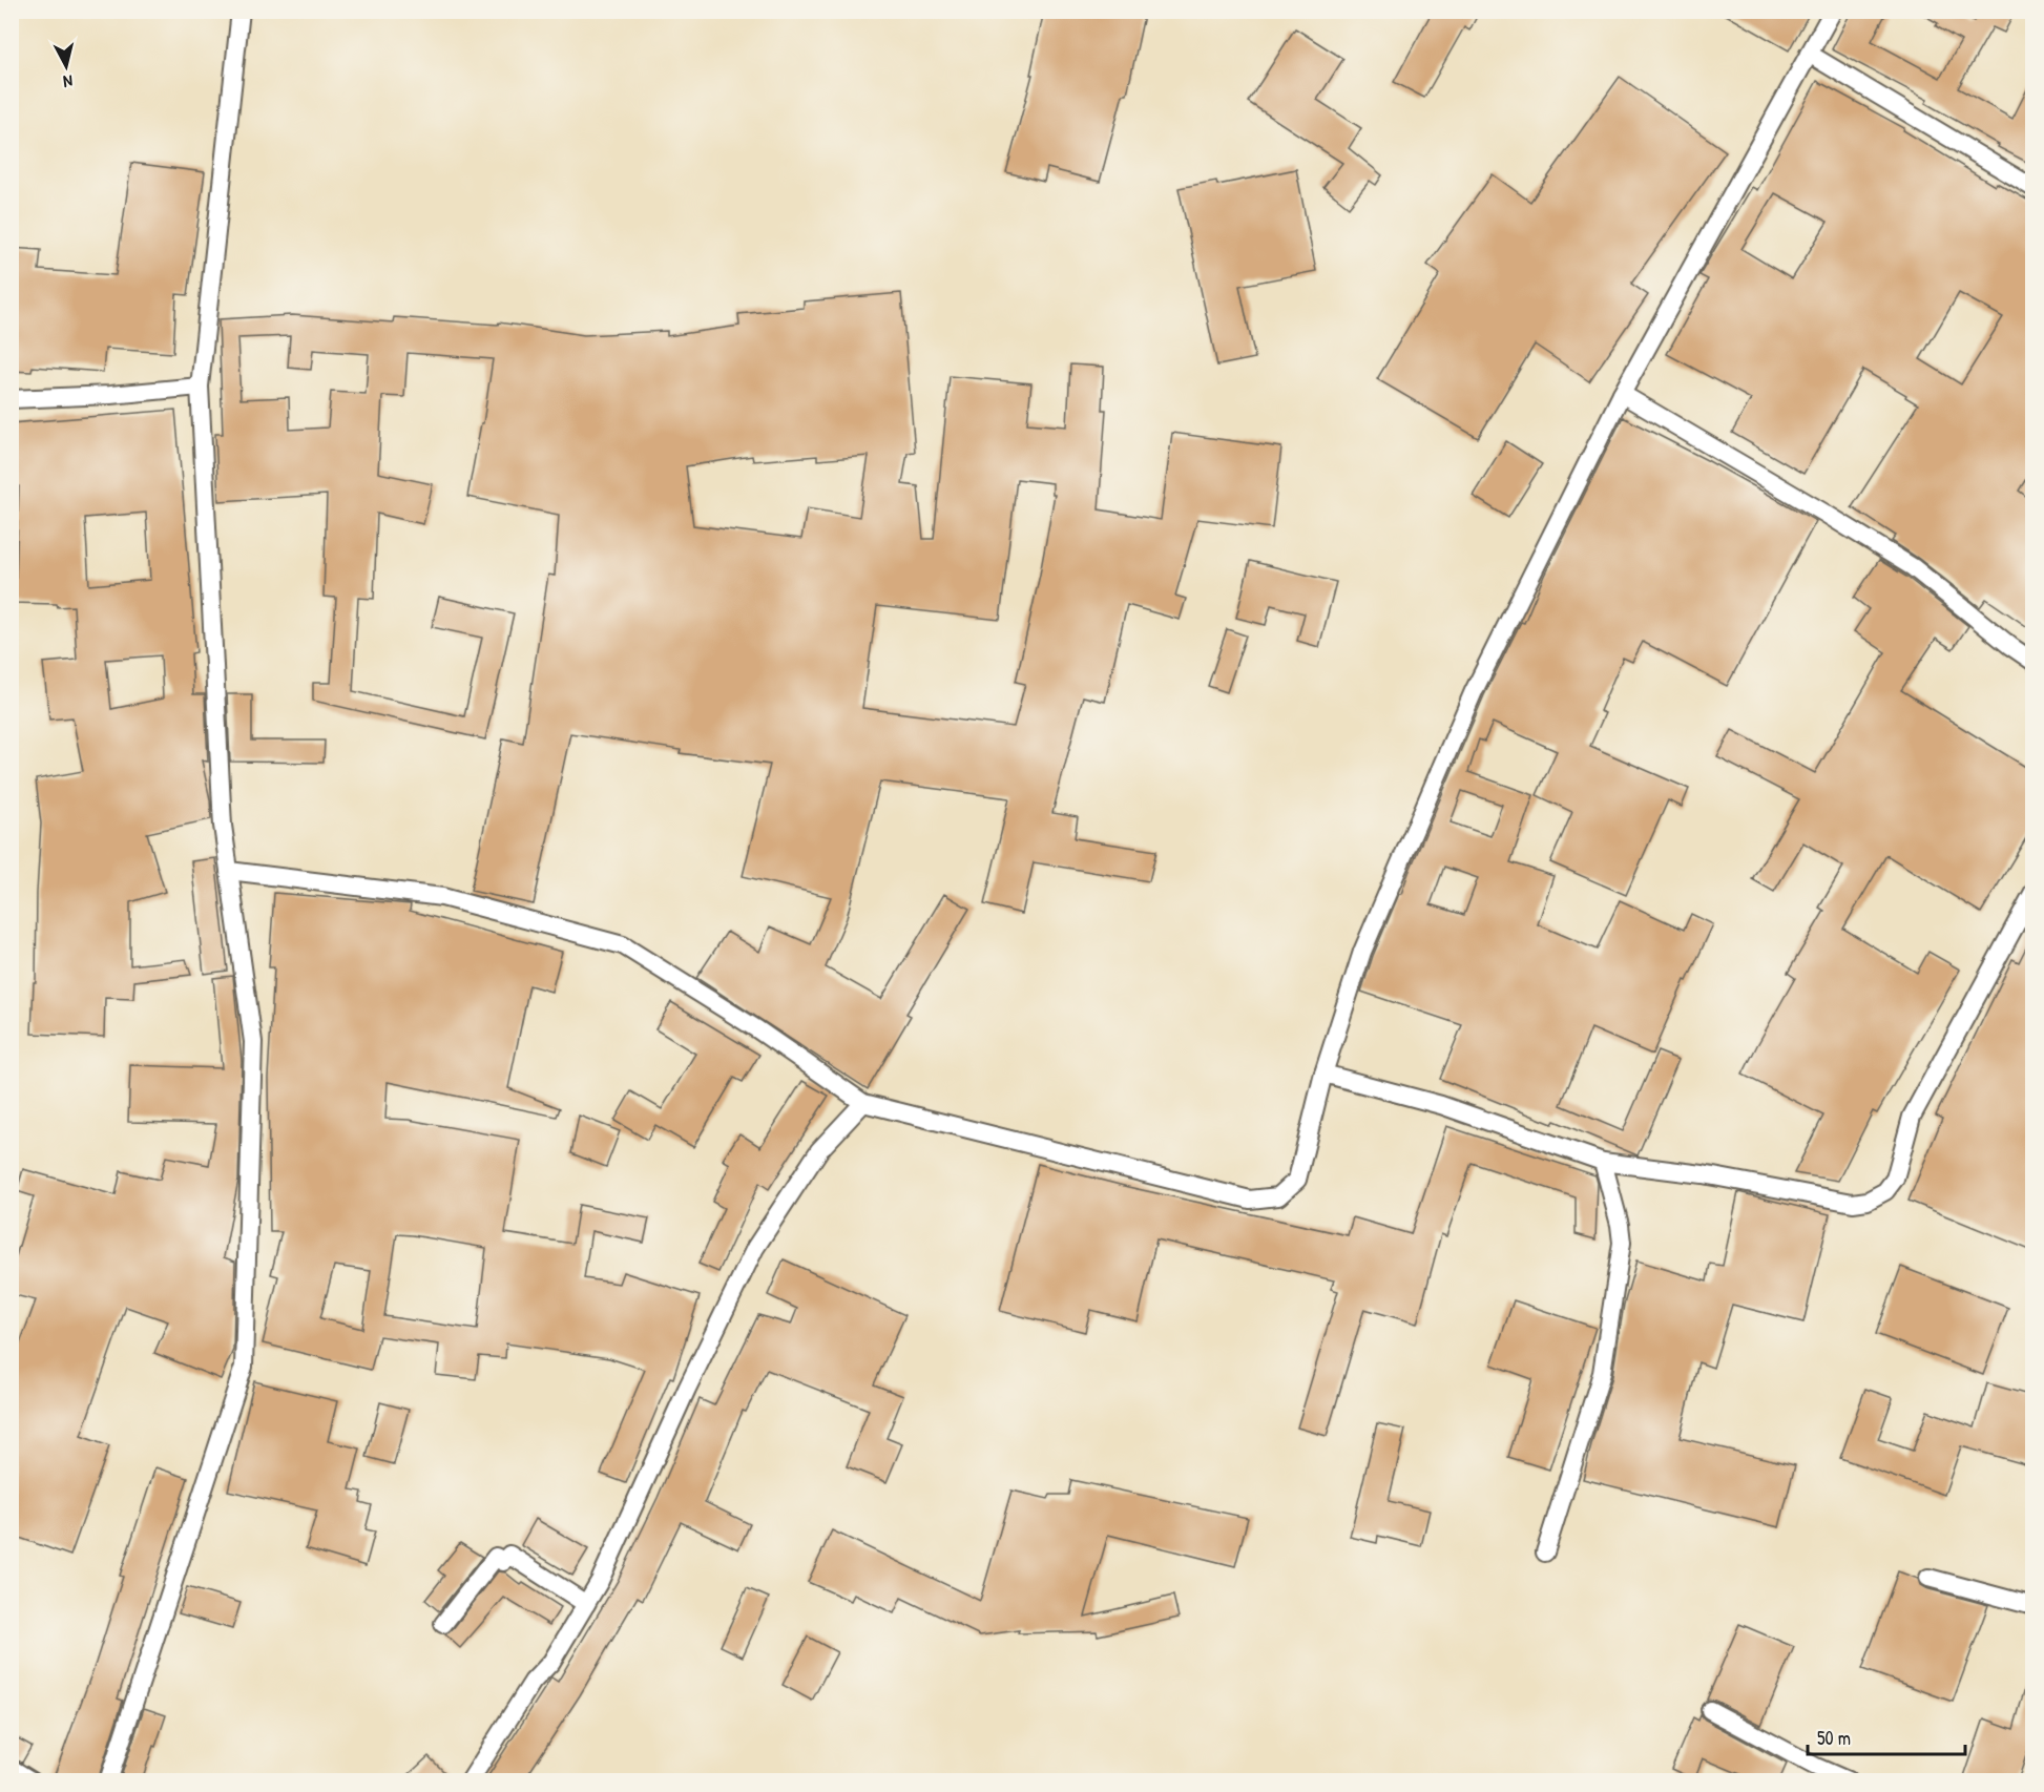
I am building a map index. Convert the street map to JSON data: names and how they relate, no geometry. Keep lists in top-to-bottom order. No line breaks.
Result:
{"scale_bar":"50 m","north":"bottom"}
